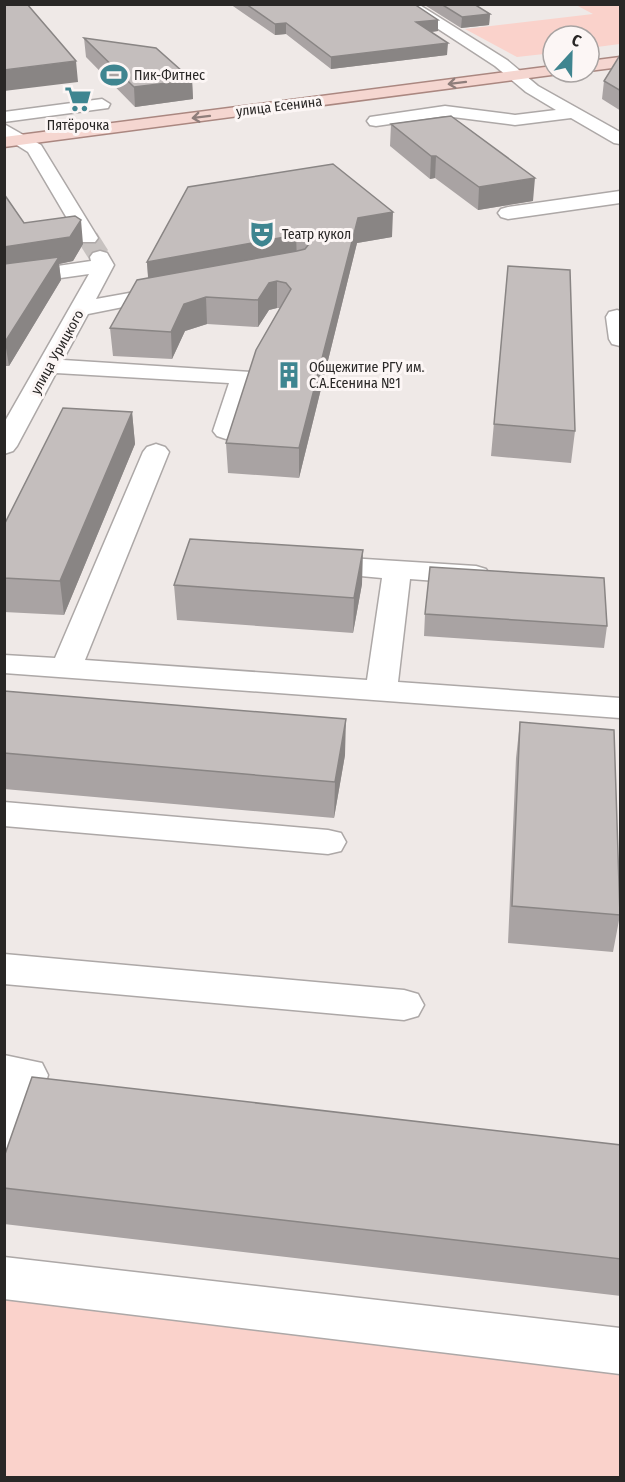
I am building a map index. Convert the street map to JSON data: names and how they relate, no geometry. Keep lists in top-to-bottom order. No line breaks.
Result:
{"streets":{"main road":["улица Есенина"],"street":["улица Урицкого"]},"one_way":["улица Есенина"],"places":{"sports":["Пик-Фитнес"],"supermarket":["Пятёрочка"],"theatre":["Театр кукол"],"building":["Общежитие РГУ им. С.А.Есенина №1"]},"north":"top"}
